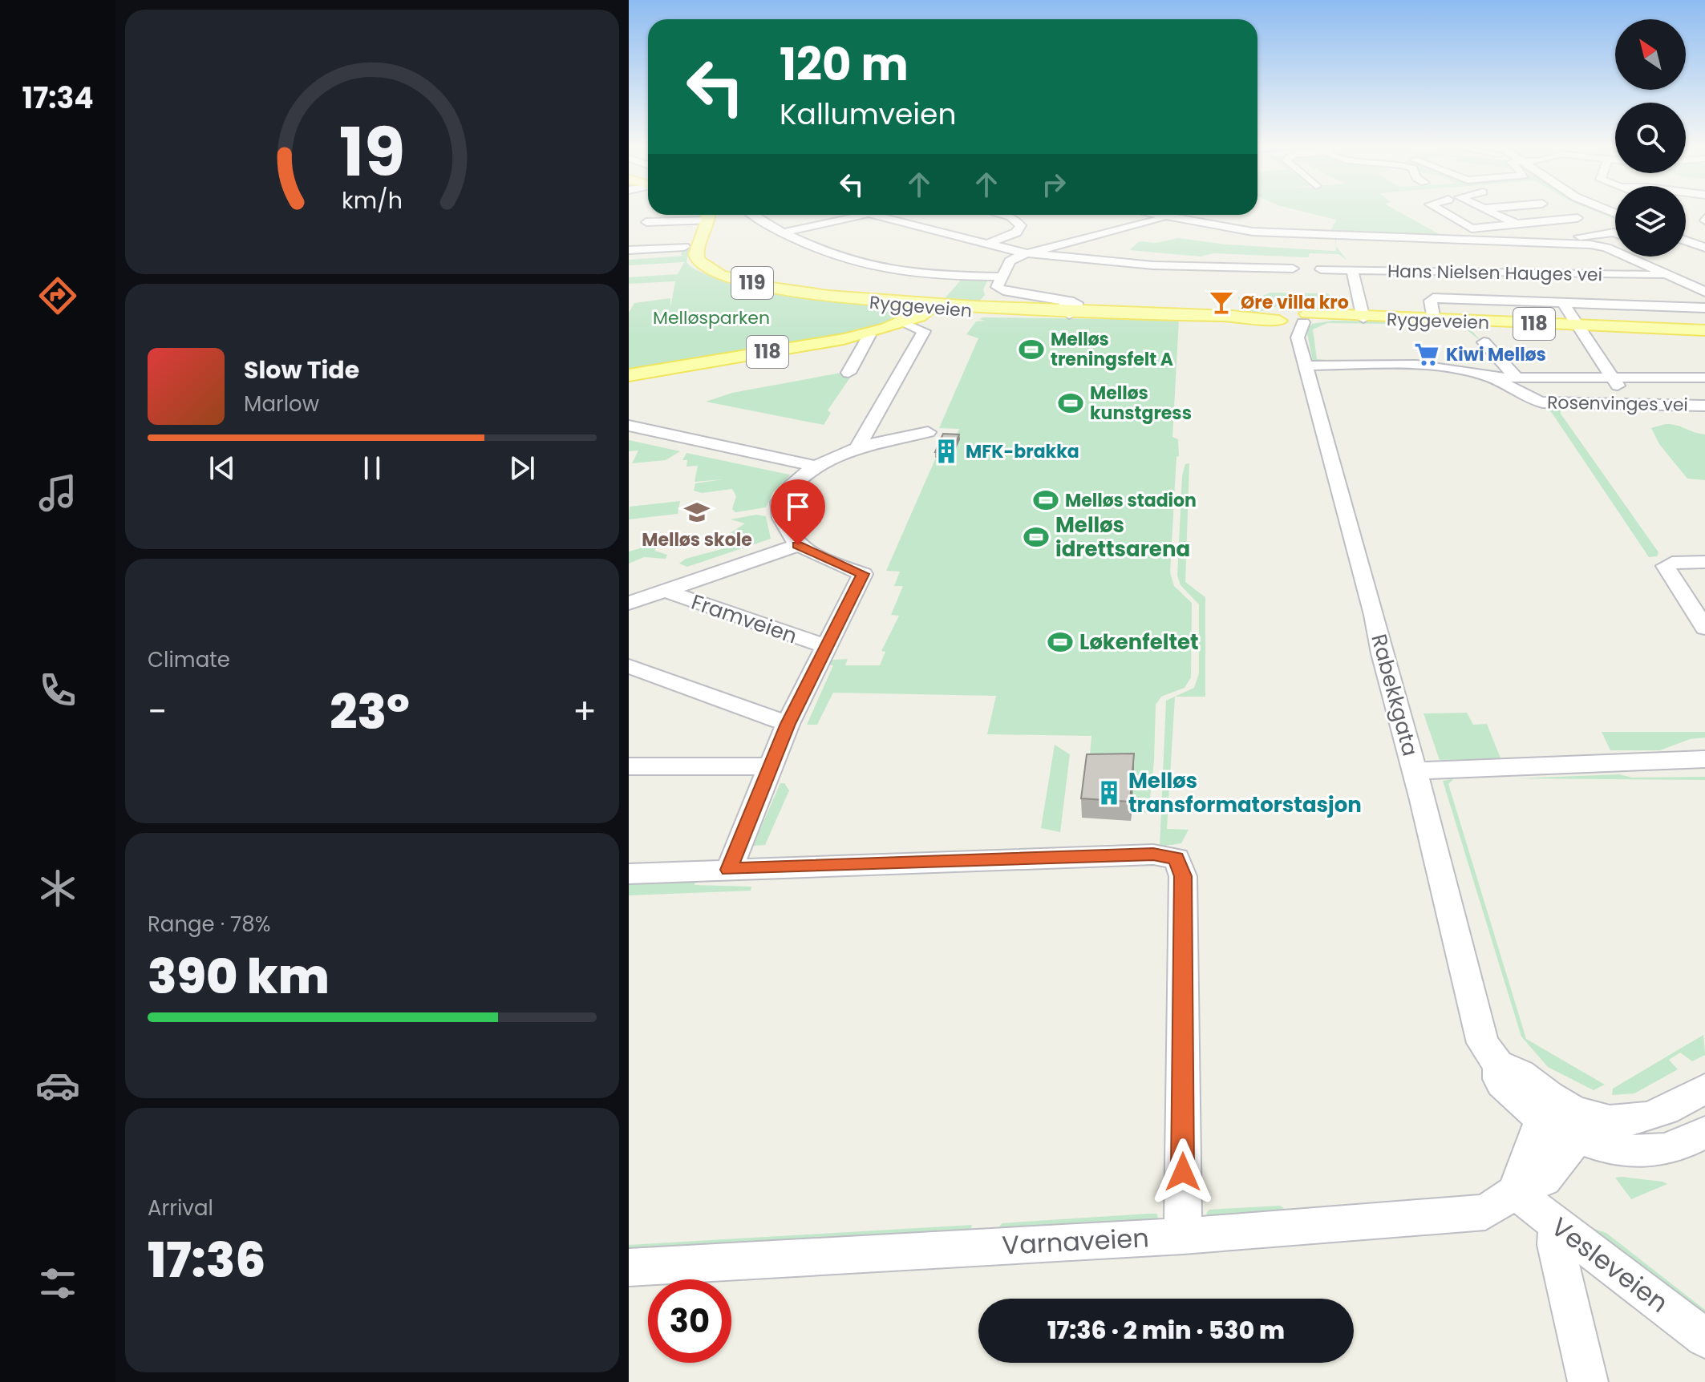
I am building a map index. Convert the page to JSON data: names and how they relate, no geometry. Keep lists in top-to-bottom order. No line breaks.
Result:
{"streets":{"main road":["119","Ryggeveien","118"],"street":["Hans Nielsen Hauges vei","Rosenvinges vei","Framveien","Rabekkgata","Varnaveien","Vesleveien"]},"crossings":[["Hans Nielsen Hauges vei","Ryggeveien"],["Ryggeveien","118"],["Ryggeveien","Rabekkgata"],["Rosenvinges vei","Rabekkgata"],["Rabekkgata","Varnaveien"],["Varnaveien","Vesleveien"]],"parks":["Melløsparken"],"places":{"bar":["Øre villa kro"],"sports":["Melløs treningsfelt A","Melløs kunstgress","Melløs stadion","Melløs idrettsarena","Løkenfeltet"],"supermarket":["Kiwi Melløs"],"building":["MFK-brakka","Melløs transformatorstasjon"],"school or university":["Melløs skole"]},"north":"top left","page":{"tabs":"17:34","turn":["120 m","Kallumveien"],"song":["Slow Tide","Marlow"],"tile":["Climate",["Range · 78%","390 km"],["Arrival","17:36"]],"heat":["−","23°","+"],"limit":"30","trip":"17:36 · 2 min · 530 m","gauge":["19","km/h"]}}
